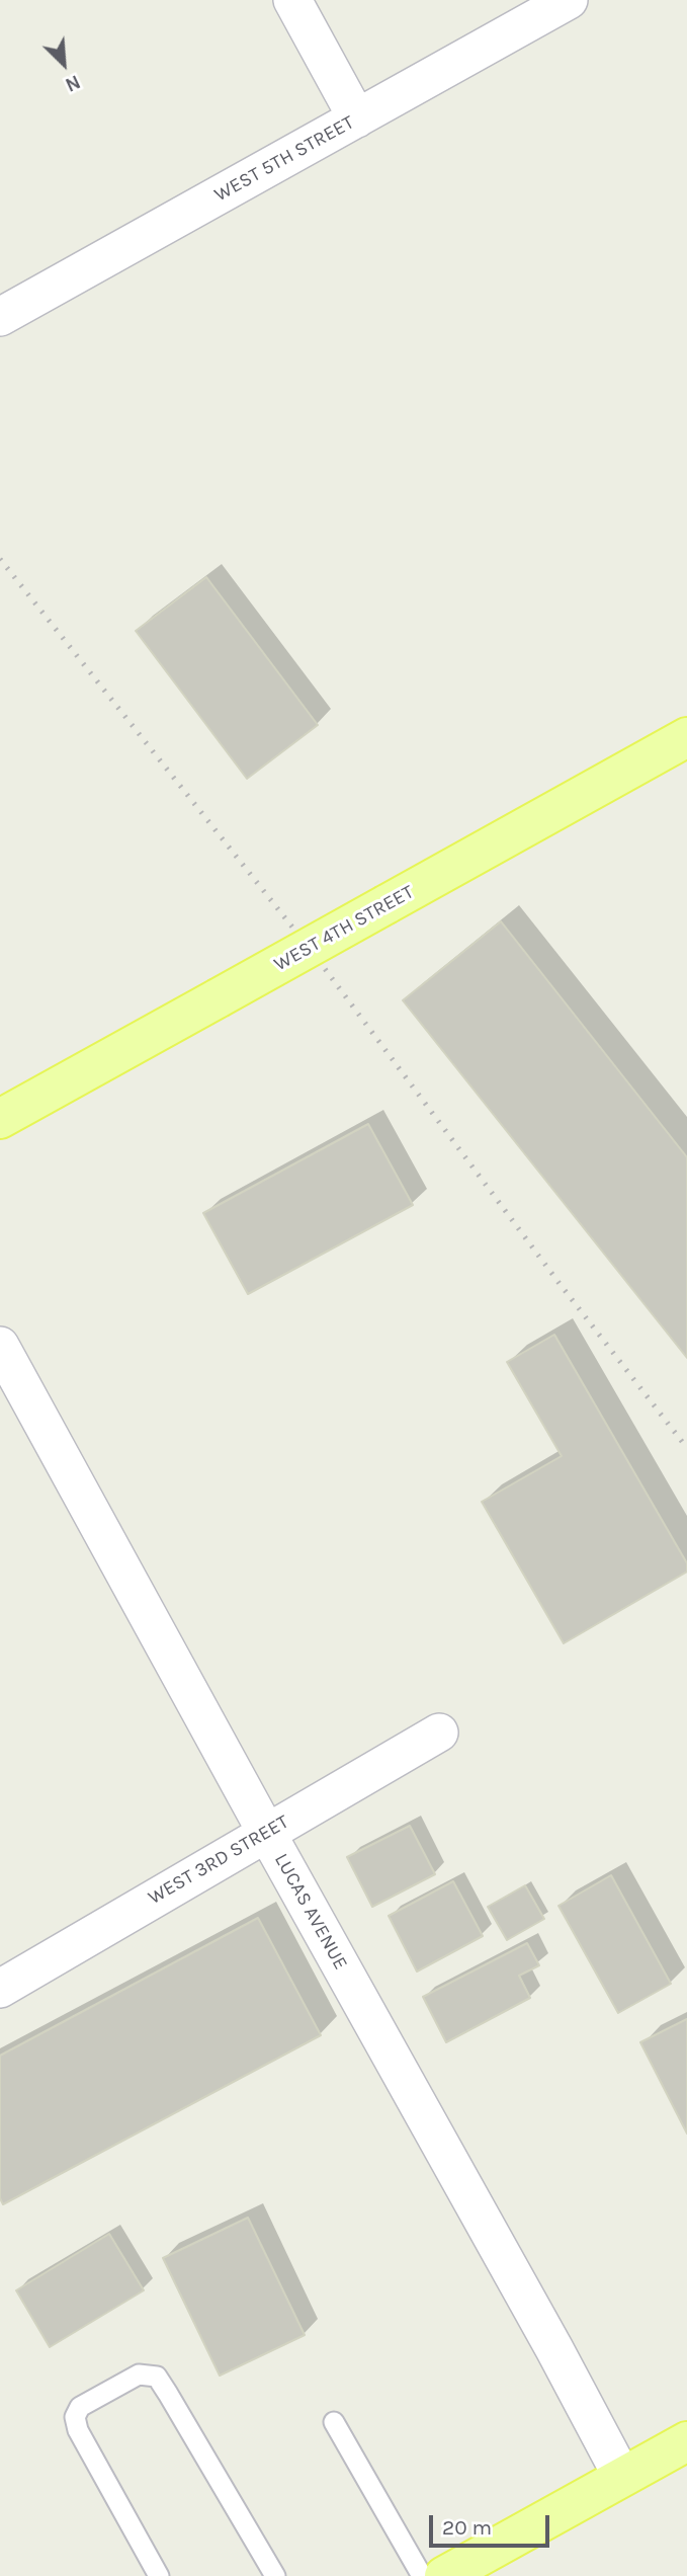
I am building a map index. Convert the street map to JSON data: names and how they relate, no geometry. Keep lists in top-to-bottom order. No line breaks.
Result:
{"streets":{"main road":["WEST 4TH STREET"],"street":["WEST 5TH STREET","WEST 3RD STREET","LUCAS AVENUE"]},"crossings":[["WEST 3RD STREET","LUCAS AVENUE"]],"scale_bar":"20 m","north":"bottom right"}
